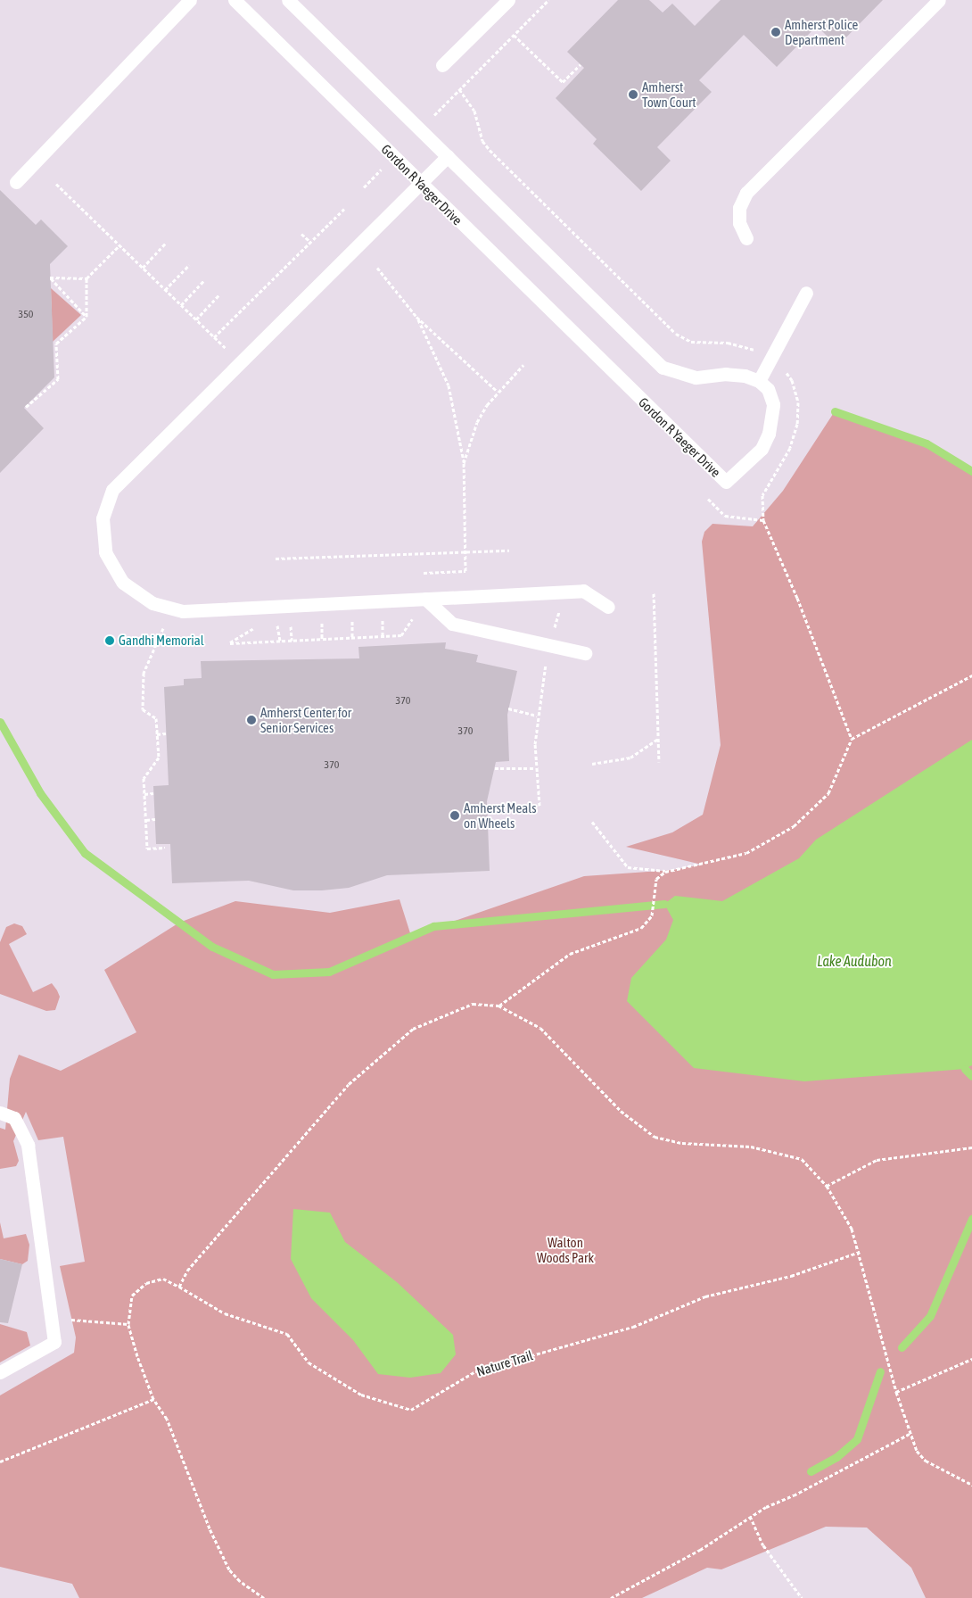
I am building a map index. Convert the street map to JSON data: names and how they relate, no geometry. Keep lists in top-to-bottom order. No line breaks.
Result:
{"streets":{"lane":["Gordon R Yaeger Drive"],"path":["Nature Trail"]},"water":["Lake Audubon"],"parks":["Walton Woods Park"],"places":["Amherst Police Department","Amherst Town Court","Gandhi Memorial","Amherst Center for Senior Services","Amherst Meals on Wheels"],"house_numbers":["350","370","370","370"]}
